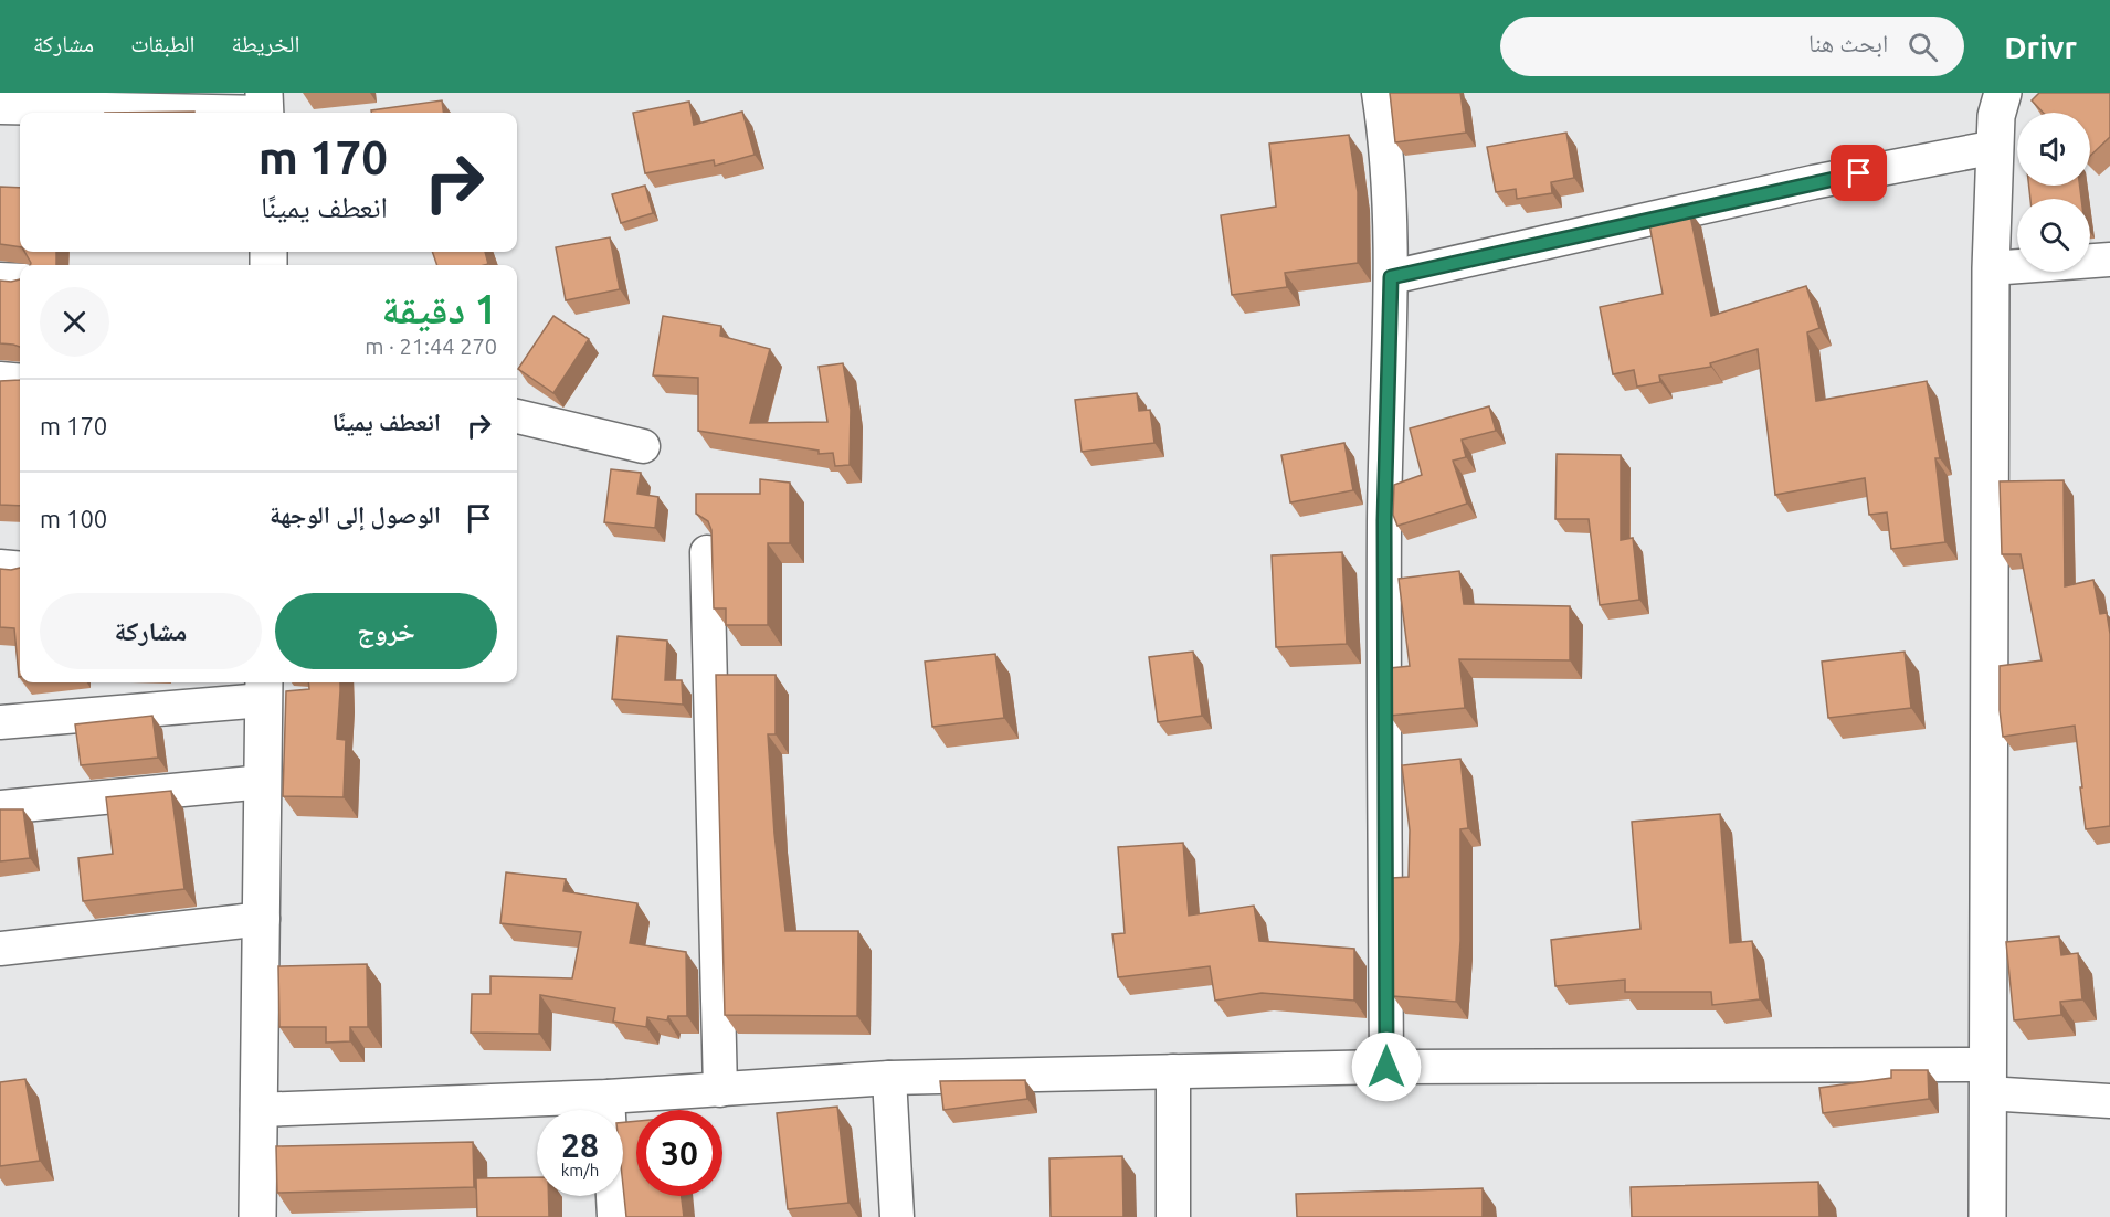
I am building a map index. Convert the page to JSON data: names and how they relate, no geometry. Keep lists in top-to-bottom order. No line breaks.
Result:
{"page":{"header":"Drivr","search":"ابحث هنا","nav":["الخريطة","الطبقات","مشاركة"],"turn":["170 m","انعطف يمينًا"],"heading":["1 دقيقة","270 m · 21:44"],"list":[{"name":"انعطف يمينًا","value":"170 m"},{"name":"الوصول إلى الوجهة","value":"100 m"}],"buttons":["خروج","مشاركة"],"speed":"28 km/h","limit":"30"}}
